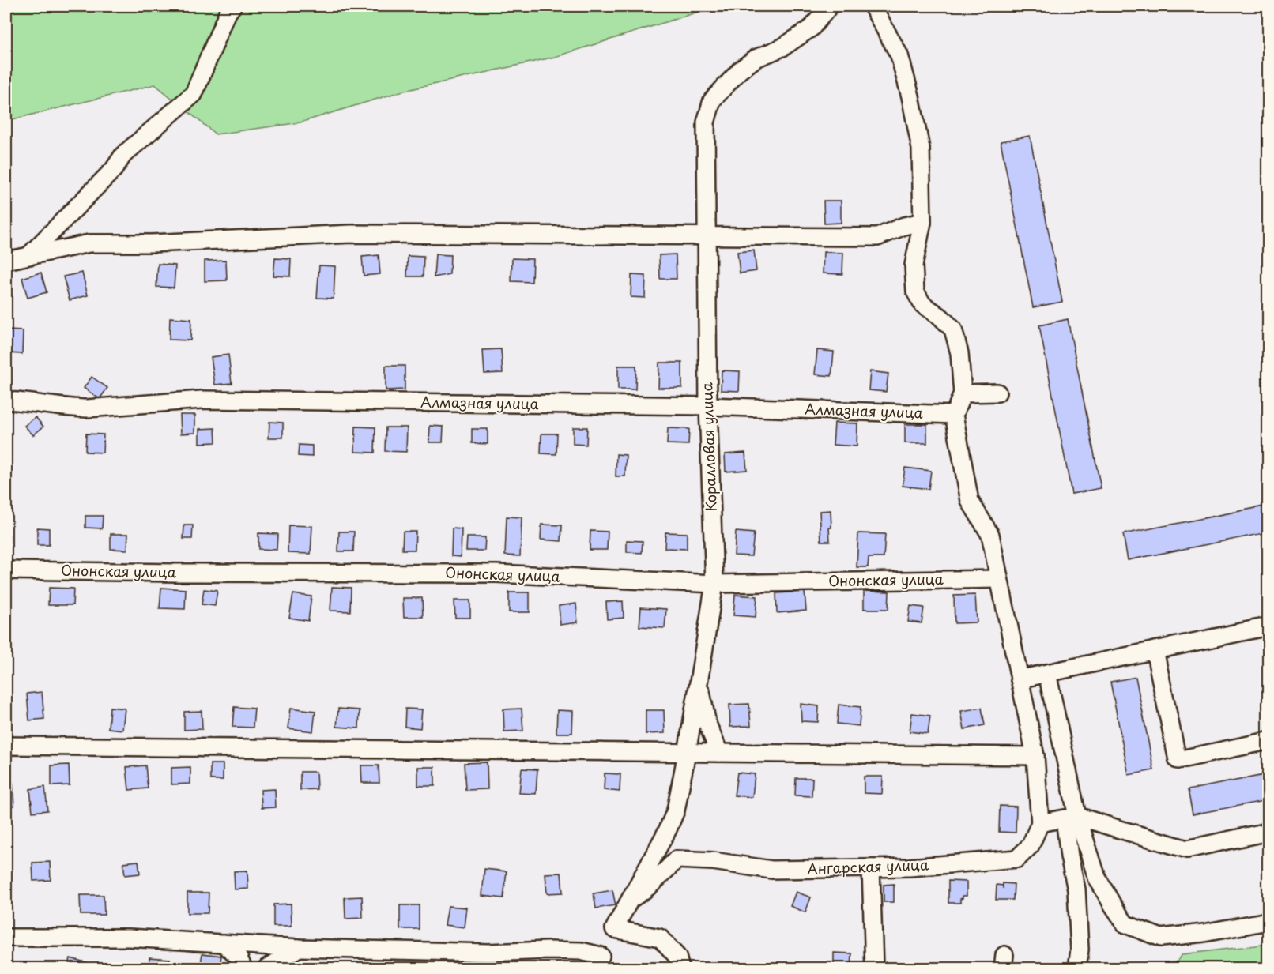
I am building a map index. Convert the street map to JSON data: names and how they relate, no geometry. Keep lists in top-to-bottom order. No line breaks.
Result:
{"streets":{"street":["Алмазная улица","Коралловая улица","Ононская улица","Ангарская улица"]},"crossings":[["Алмазная улица","Коралловая улица"],["Коралловая улица","Ононская улица"]]}
